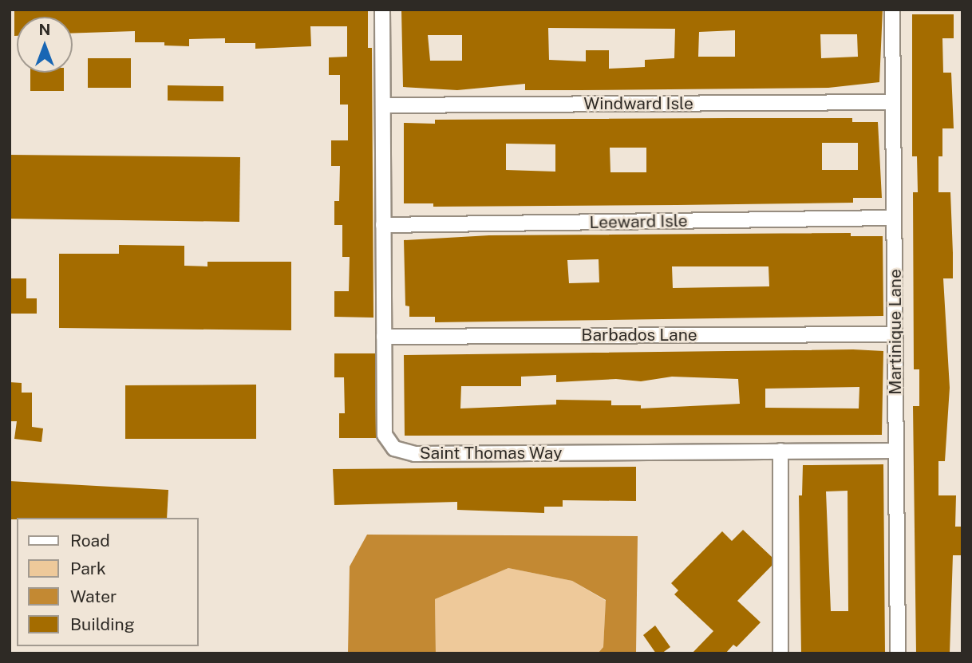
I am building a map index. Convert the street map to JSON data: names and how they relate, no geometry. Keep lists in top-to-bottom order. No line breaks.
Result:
{"streets":{"street":["Windward Isle","Leeward Isle","Martinique Lane","Barbados Lane","Saint Thomas Way"]},"crossings":[["Windward Isle","Martinique Lane"],["Windward Isle","Saint Thomas Way"],["Leeward Isle","Martinique Lane"],["Leeward Isle","Saint Thomas Way"],["Martinique Lane","Barbados Lane"],["Martinique Lane","Saint Thomas Way"],["Barbados Lane","Saint Thomas Way"]],"legend":["Road","Park","Water","Building"],"north":"top"}
